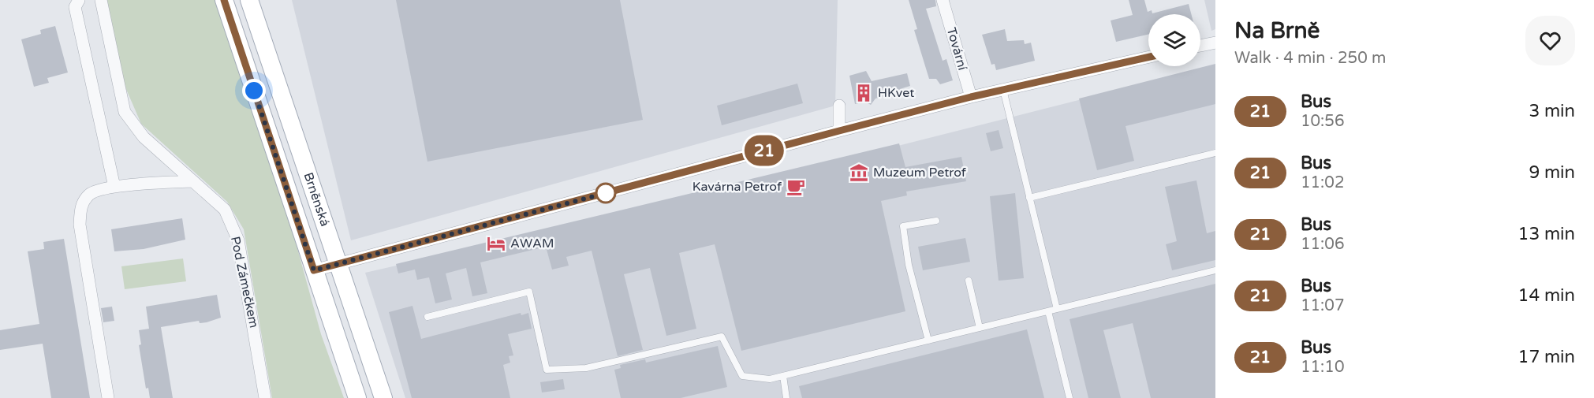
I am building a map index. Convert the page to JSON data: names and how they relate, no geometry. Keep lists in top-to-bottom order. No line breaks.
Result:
{"streets":{"main road":["Brněnská"],"street":["Tovární","Pod Zámečkem"]},"places":{"building":["HKvet"],"museum":["Muzeum Petrof"],"cafe":["Kavárna Petrof"],"hotel":["AWAM"]},"lines":["bus line 21"],"page":{"on_map":"21","heading":["Na Brně","Walk · 4 min · 250 m"],"list":[{"mark":"21","name":"Bus","note":"10:56","value":"3 min"},{"mark":"21","name":"Bus","note":"11:02","value":"9 min"},{"mark":"21","name":"Bus","note":"11:06","value":"13 min"},{"mark":"21","name":"Bus","note":"11:07","value":"14 min"},{"mark":"21","name":"Bus","note":"11:10","value":"17 min"}]}}
